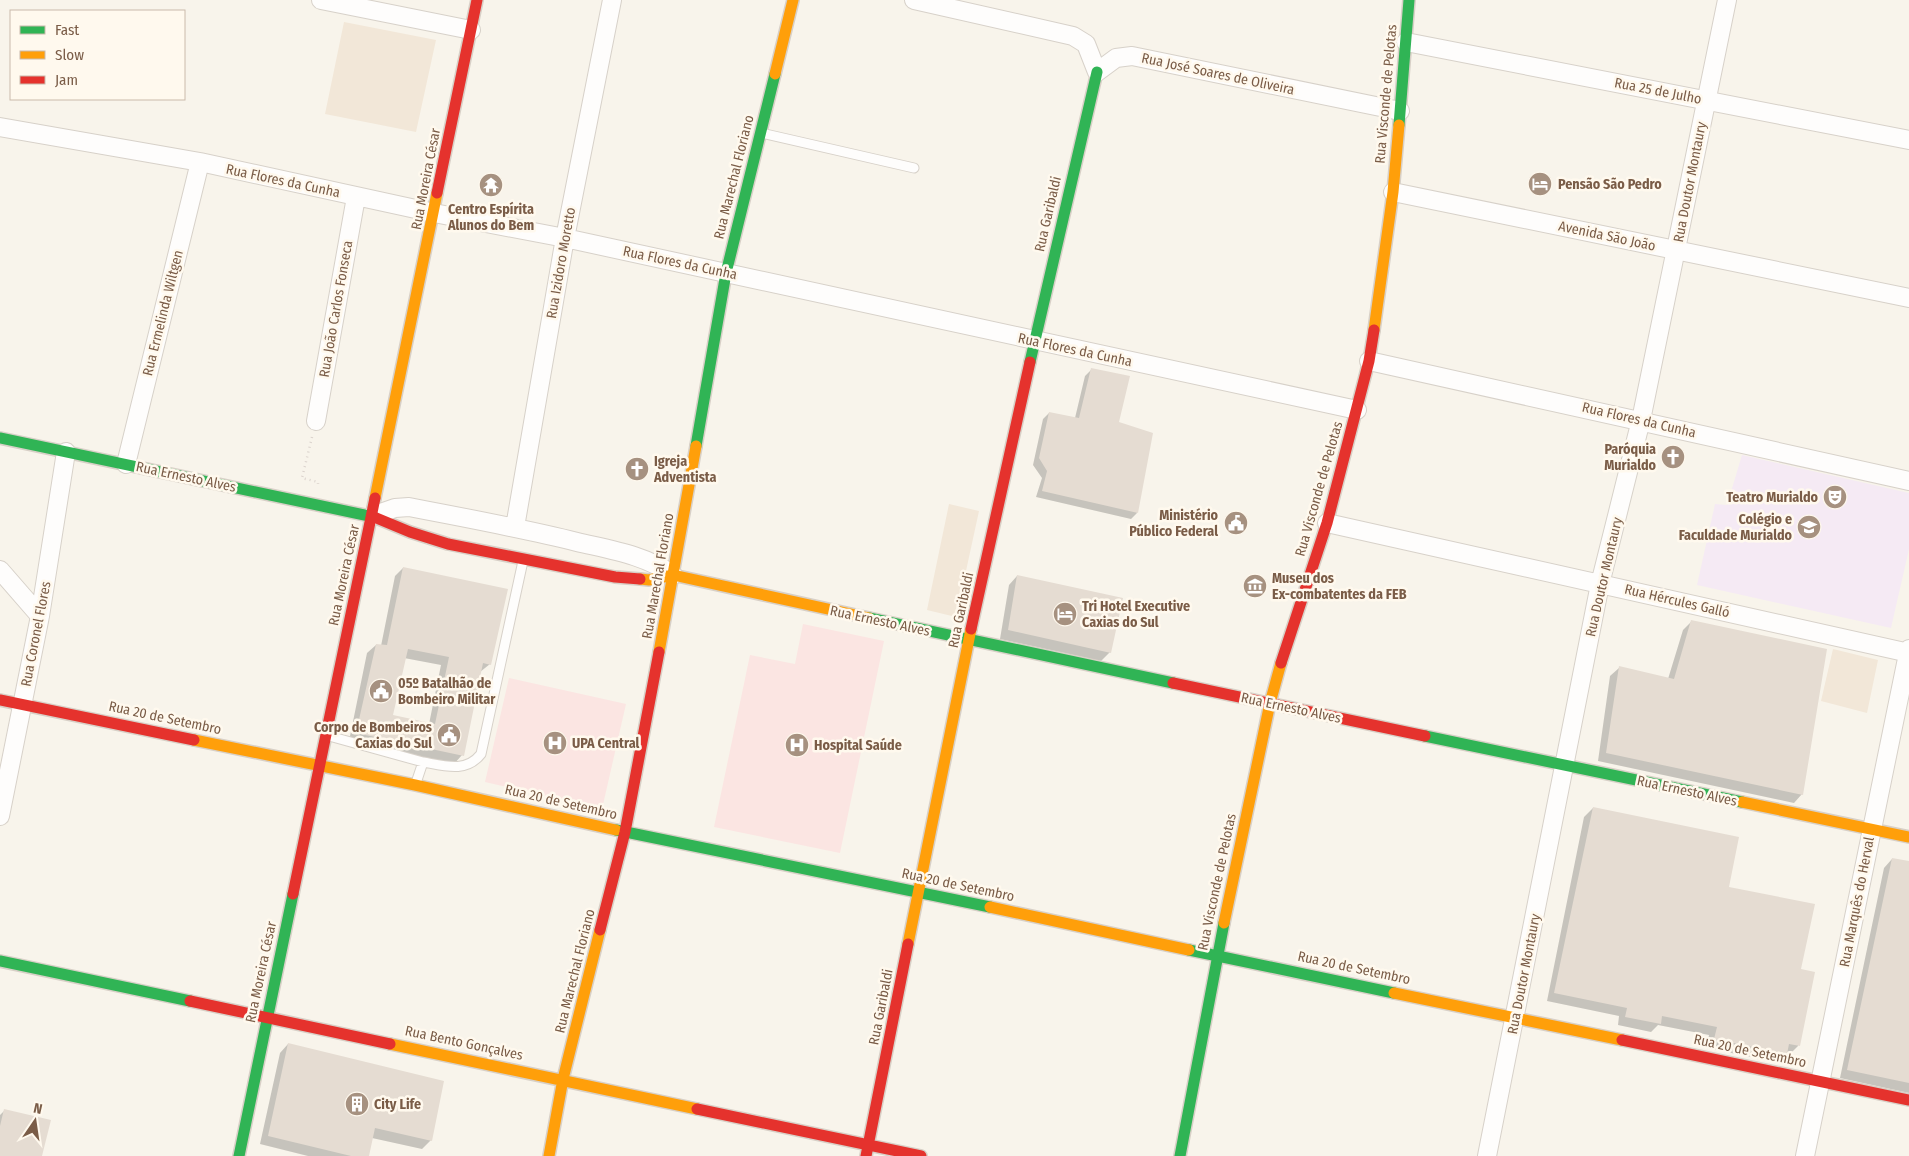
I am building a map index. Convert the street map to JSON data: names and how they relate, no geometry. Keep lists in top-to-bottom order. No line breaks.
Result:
{"streets":{"street":["Rua José Soares de Oliveira","Rua 25 de Julho","Rua Visconde de Pelotas","Rua Marechal Floriano","Rua Moreira César","Rua Flores da Cunha","Rua Doutor Montaury","Rua Garibaldi","Avenida São João","Rua Izidoro Moretto","Rua João Carlos Fonseca","Rua Ermelinda Wiltgen","Rua Ernesto Alves","Rua Hércules Galló","Rua Coronel Flores","Rua 20 de Setembro","Rua Marquês do Herval","Rua Bento Gonçalves"]},"crossings":[["Rua José Soares de Oliveira","Rua Visconde de Pelotas"],["Rua José Soares de Oliveira","Rua Garibaldi"],["Rua 25 de Julho","Rua Visconde de Pelotas"],["Rua 25 de Julho","Rua Doutor Montaury"],["Rua Visconde de Pelotas","Rua Flores da Cunha"],["Rua Visconde de Pelotas","Avenida São João"],["Rua Visconde de Pelotas","Rua Ernesto Alves"],["Rua Visconde de Pelotas","Rua Hércules Galló"],["Rua Visconde de Pelotas","Rua 20 de Setembro"],["Rua Marechal Floriano","Rua Flores da Cunha"],["Rua Marechal Floriano","Rua Ernesto Alves"],["Rua Marechal Floriano","Rua 20 de Setembro"],["Rua Marechal Floriano","Rua Bento Gonçalves"],["Rua Moreira César","Rua Flores da Cunha"],["Rua Moreira César","Rua Ernesto Alves"],["Rua Moreira César","Rua 20 de Setembro"],["Rua Moreira César","Rua Bento Gonçalves"],["Rua Flores da Cunha","Rua Doutor Montaury"],["Rua Flores da Cunha","Rua Garibaldi"],["Rua Flores da Cunha","Rua Izidoro Moretto"],["Rua Flores da Cunha","Rua João Carlos Fonseca"],["Rua Flores da Cunha","Rua Ermelinda Wiltgen"],["Rua Doutor Montaury","Avenida São João"],["Rua Doutor Montaury","Rua Ernesto Alves"],["Rua Doutor Montaury","Rua Hércules Galló"],["Rua Doutor Montaury","Rua 20 de Setembro"],["Rua Garibaldi","Rua Ernesto Alves"],["Rua Garibaldi","Rua 20 de Setembro"],["Rua Garibaldi","Rua Bento Gonçalves"],["Rua Izidoro Moretto","Rua Ernesto Alves"],["Rua Ermelinda Wiltgen","Rua Ernesto Alves"],["Rua Ernesto Alves","Rua Coronel Flores"],["Rua Ernesto Alves","Rua Marquês do Herval"],["Rua Hércules Galló","Rua Marquês do Herval"],["Rua Coronel Flores","Rua 20 de Setembro"],["Rua 20 de Setembro","Rua Marquês do Herval"]],"places":{"hotel":["Pensão São Pedro","Tri Hotel Executive Caxias do Sul"],"temple":["Centro Espírita Alunos do Bem"],"church":["Paróquia Murialdo","Igreja Adventista"],"theatre":["Teatro Murialdo"],"public building":["Ministério Público Federal","05º Batalhão de Bombeiro Militar","Corpo de Bombeiros Caxias do Sul"],"school or university":["Colégio e Faculdade Murialdo"],"museum":["Museu dos Ex-combatentes da FEB"],"hospital":["UPA Central","Hospital Saúde"],"building":["City Life"]},"legend":["Fast","Slow","Jam"],"north":"top"}
